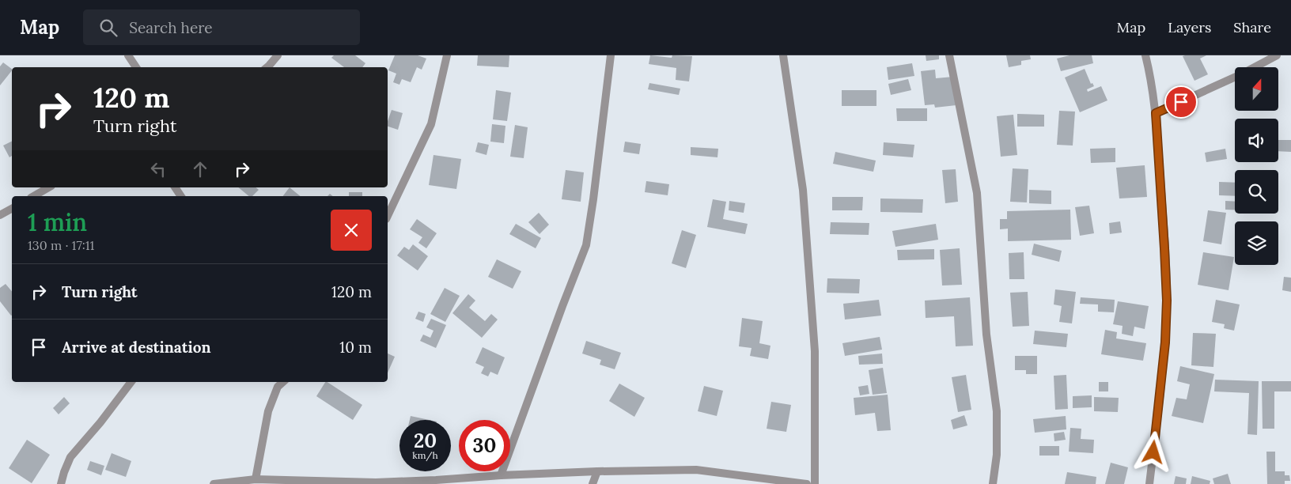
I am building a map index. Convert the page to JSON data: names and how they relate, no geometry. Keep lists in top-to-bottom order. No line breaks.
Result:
{"north":"top","page":{"header":"Map","search":"Search here","nav":["Map","Layers","Share"],"turn":["120 m","Turn right"],"heading":["1 min","130 m · 17:11"],"list":[{"name":"Turn right","value":"120 m"},{"name":"Arrive at destination","value":"10 m"}],"speed":"20 km/h","limit":"30"}}
